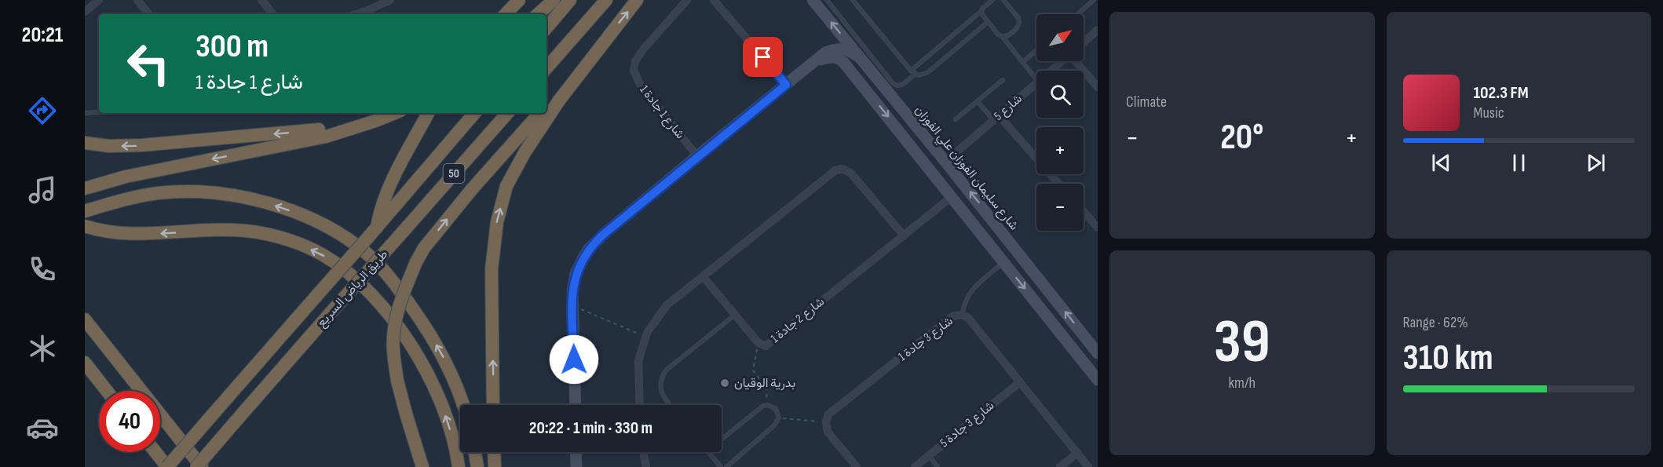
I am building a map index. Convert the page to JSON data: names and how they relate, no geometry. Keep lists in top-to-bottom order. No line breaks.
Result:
{"streets":{"highway":["50","طريق الرياض السريع"],"street":["شارع 5","شارع 1 جادة 1","شارع سليمان الفوزان علي الفوزان","شارع 2 جادة 1","شارع 3 جادة 1","شارع 3 جادة 5"]},"crossings":[["شارع 5","شارع سليمان الفوزان علي الفوزان"],["شارع 3 جادة 1","شارع 3 جادة 5"]],"places":["بدرية الوقيان"],"north":"top right","page":{"tabs":"20:21","tile":["Climate",["39","km/h"],["Range · 62%","310 km"]],"map_buttons":["+","−"],"turn":["300 m","شارع 1 جادة 1"],"song":["102.3 FM","Music"],"heat":["−","20°","+"],"limit":"40","trip":"20:22 · 1 min · 330 m"}}
